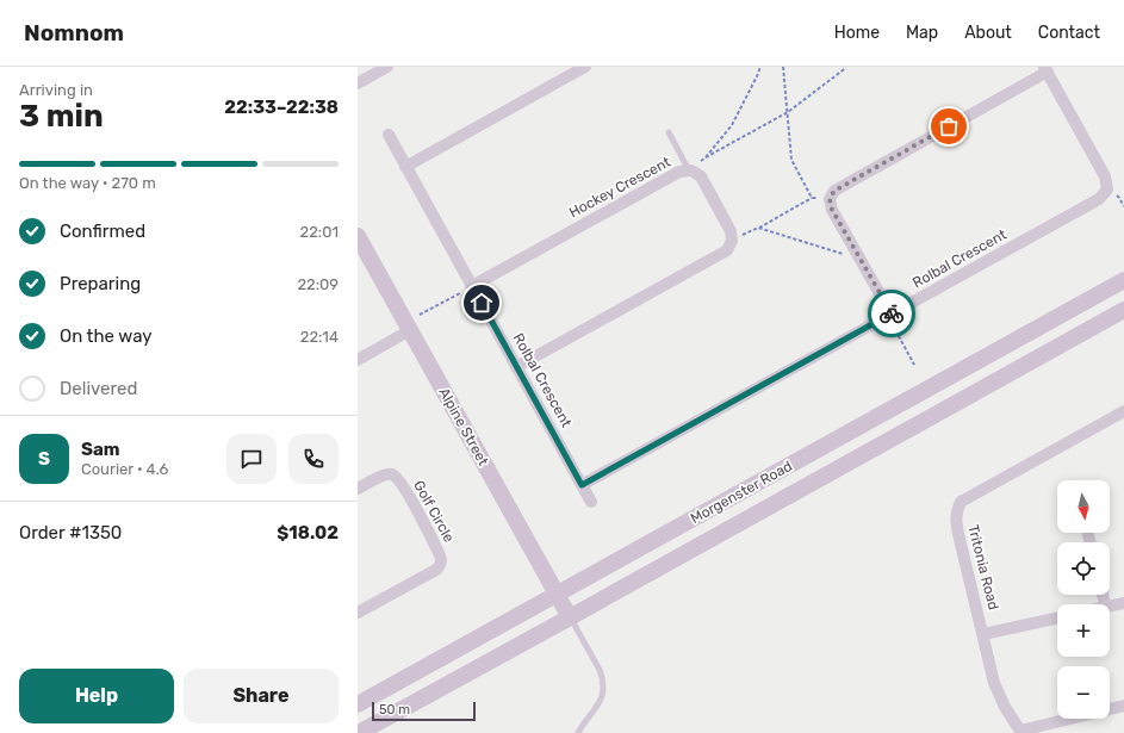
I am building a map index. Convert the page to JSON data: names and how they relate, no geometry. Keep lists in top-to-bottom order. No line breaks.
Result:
{"streets":{"main road":["Alpine Street","Morgenster Road"],"street":["Hockey Crescent","Rolbal Crescent","Golf Circle","Tritonia Road"]},"crossings":[["Hockey Crescent","Rolbal Crescent"],["Alpine Street","Morgenster Road"]],"scale_bar":"50 m","north":"bottom","page":{"header":"Nomnom","nav":["Home","Map","About","Contact"],"heading":["3 min","Arriving in","22:33–22:38"],"panel":["Sam","Courier · 4.6","Order #1350","$18.02"],"bar":"On the way · 270 m","list":[["Confirmed","22:01"],["Preparing","22:09"],["On the way","22:14"],"Delivered"],"round":"S","map_buttons":["+","−"],"buttons":["Help","Share"],"scale":"50 m"}}
